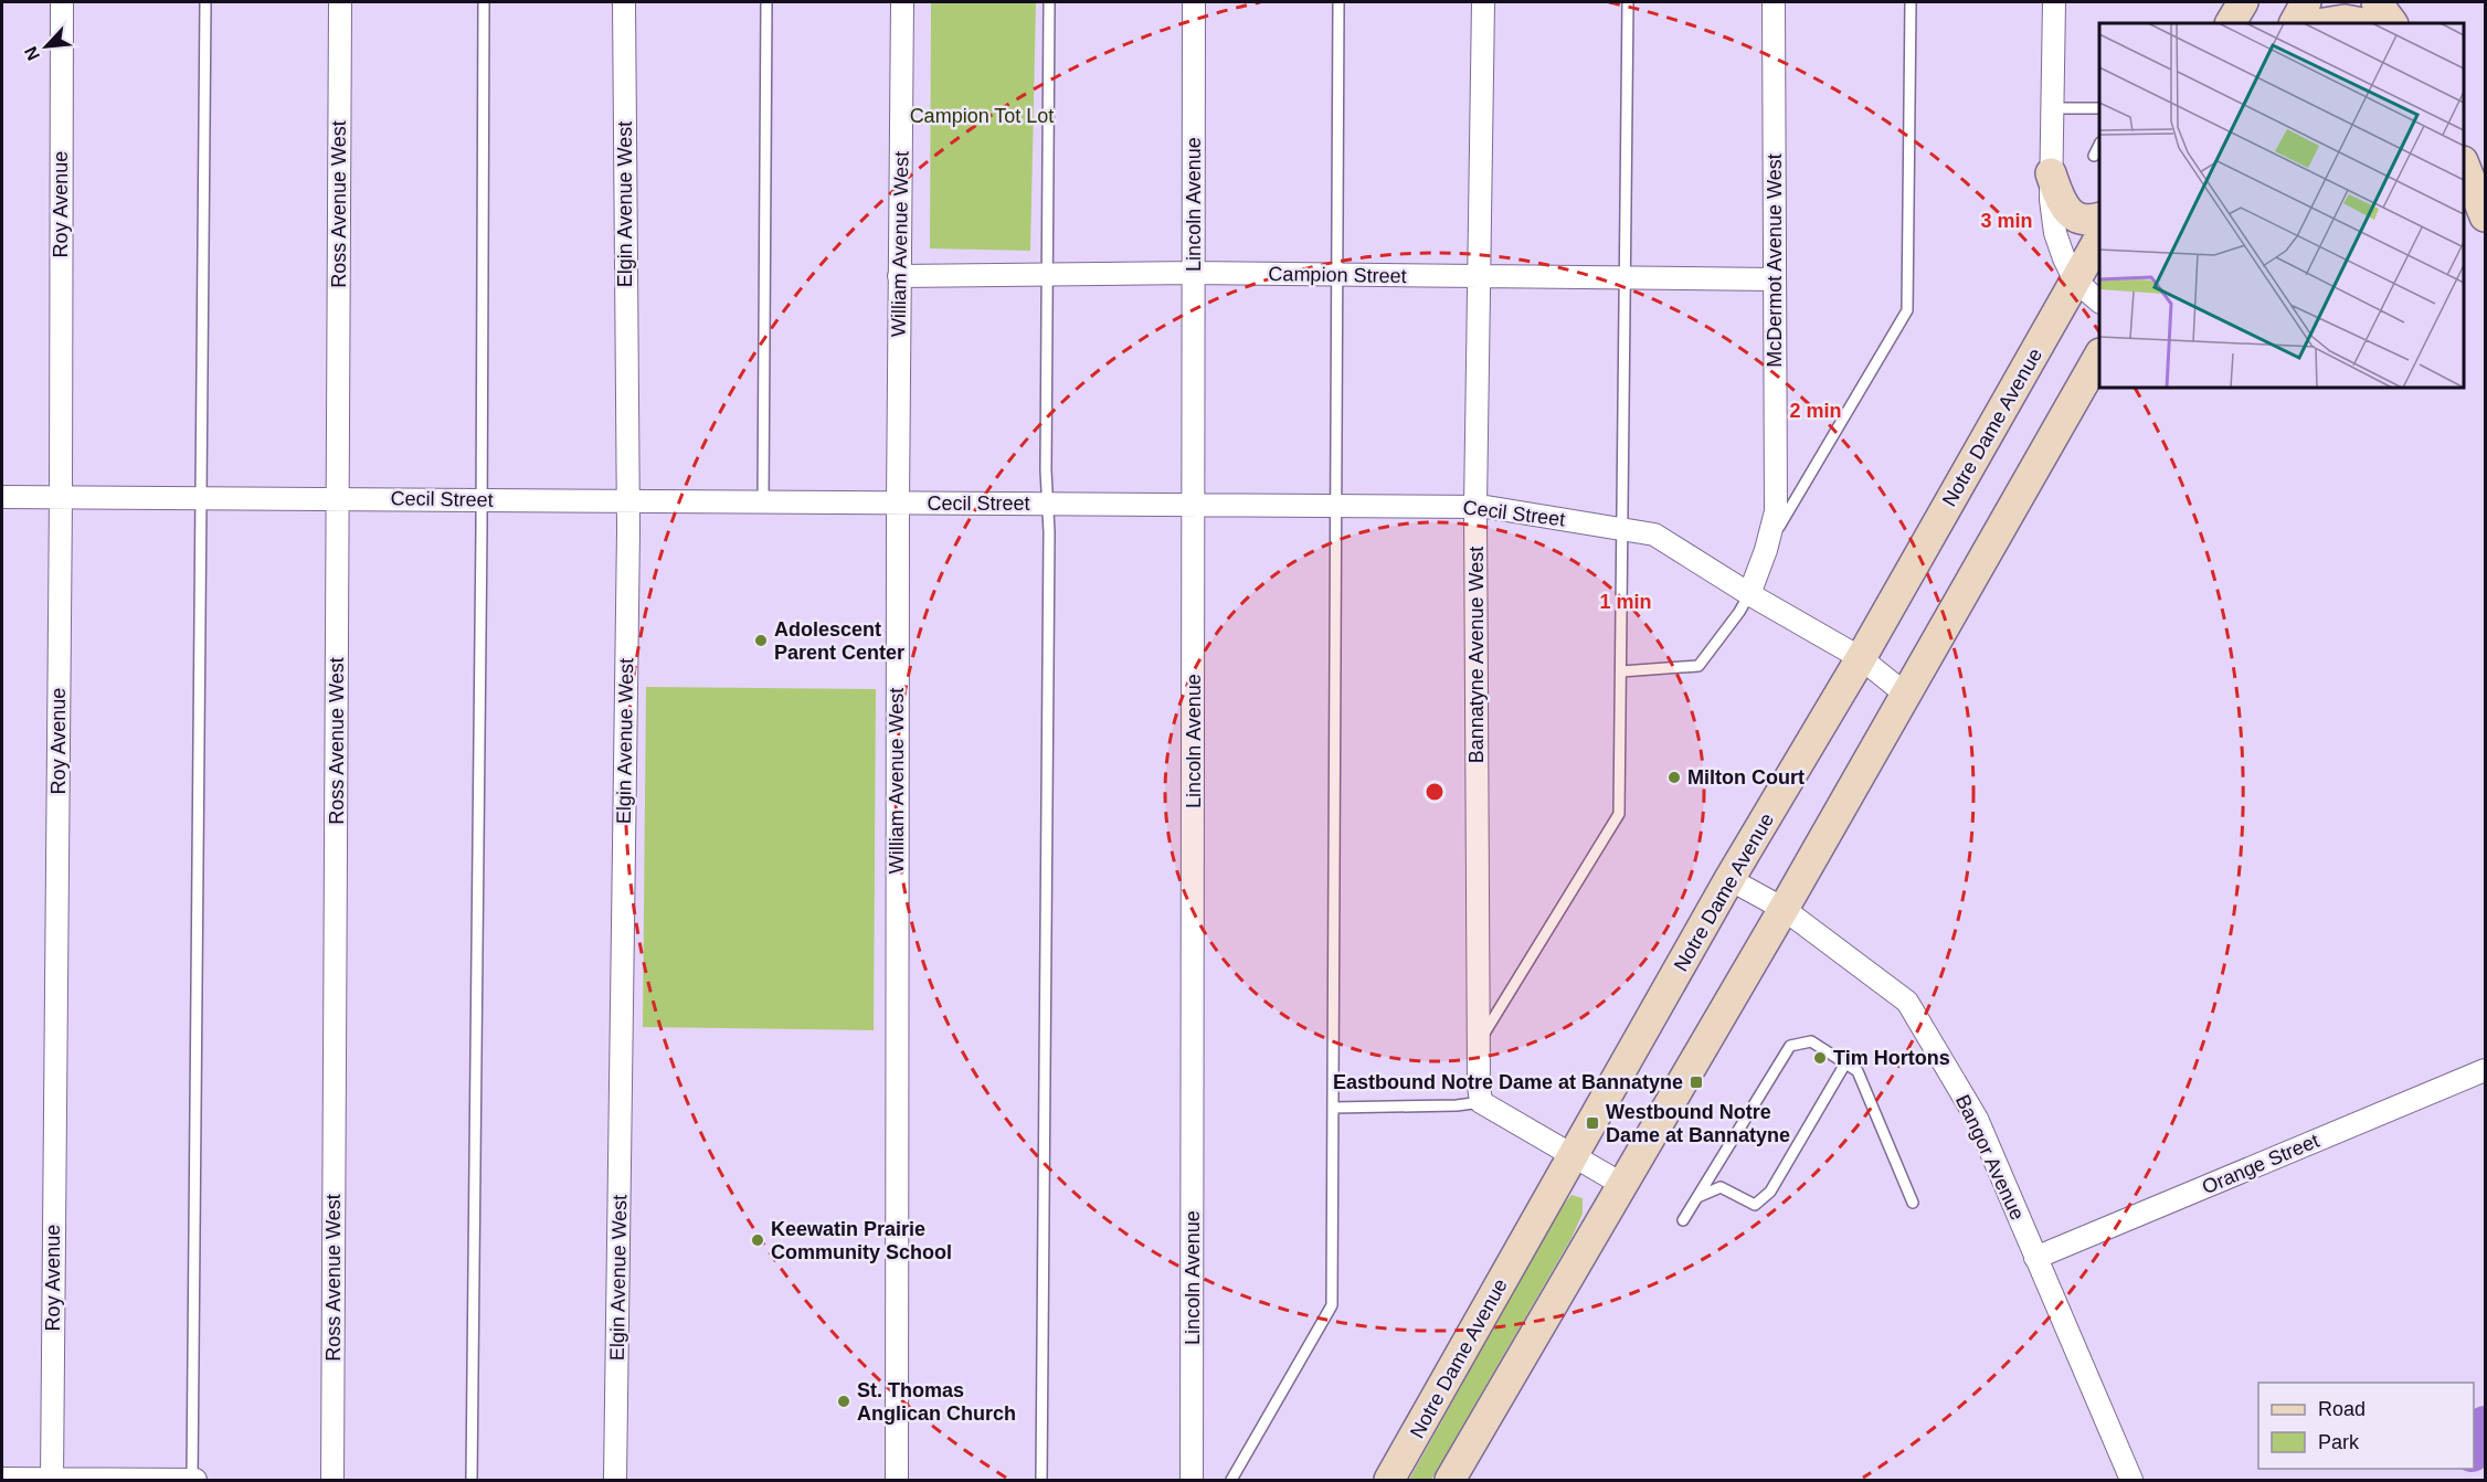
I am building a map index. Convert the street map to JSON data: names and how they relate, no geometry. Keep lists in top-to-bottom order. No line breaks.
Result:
{"streets":{"main road":["Notre Dame Avenue"],"street":["Roy Avenue","Ross Avenue West","Elgin Avenue West","Lincoln Avenue","William Avenue West","McDermot Avenue West","Campion Street","Cecil Street","Bannatyne Avenue West","Bangor Avenue","Orange Street"]},"crossings":[["Roy Avenue","Cecil Street"],["Ross Avenue West","Cecil Street"],["Elgin Avenue West","Cecil Street"],["Lincoln Avenue","Campion Street"],["Lincoln Avenue","Cecil Street"],["William Avenue West","Campion Street"],["William Avenue West","Cecil Street"],["McDermot Avenue West","Campion Street"],["McDermot Avenue West","Cecil Street"],["Campion Street","Bannatyne Avenue West"],["Notre Dame Avenue","Cecil Street"],["Notre Dame Avenue","Bangor Avenue"],["Cecil Street","Bannatyne Avenue West"],["Bangor Avenue","Orange Street"]],"parks":["Campion Tot Lot"],"places":{"other":["Adolescent Parent Center","Milton Court","Tim Hortons","Keewatin Prairie Community School","St. Thomas Anglican Church"],"transit":["Eastbound Notre Dame at Bannatyne","Westbound Notre Dame at Bannatyne"]},"legend":["Road","Park"],"north":"bottom left","rings":["3 min","2 min","1 min"]}
